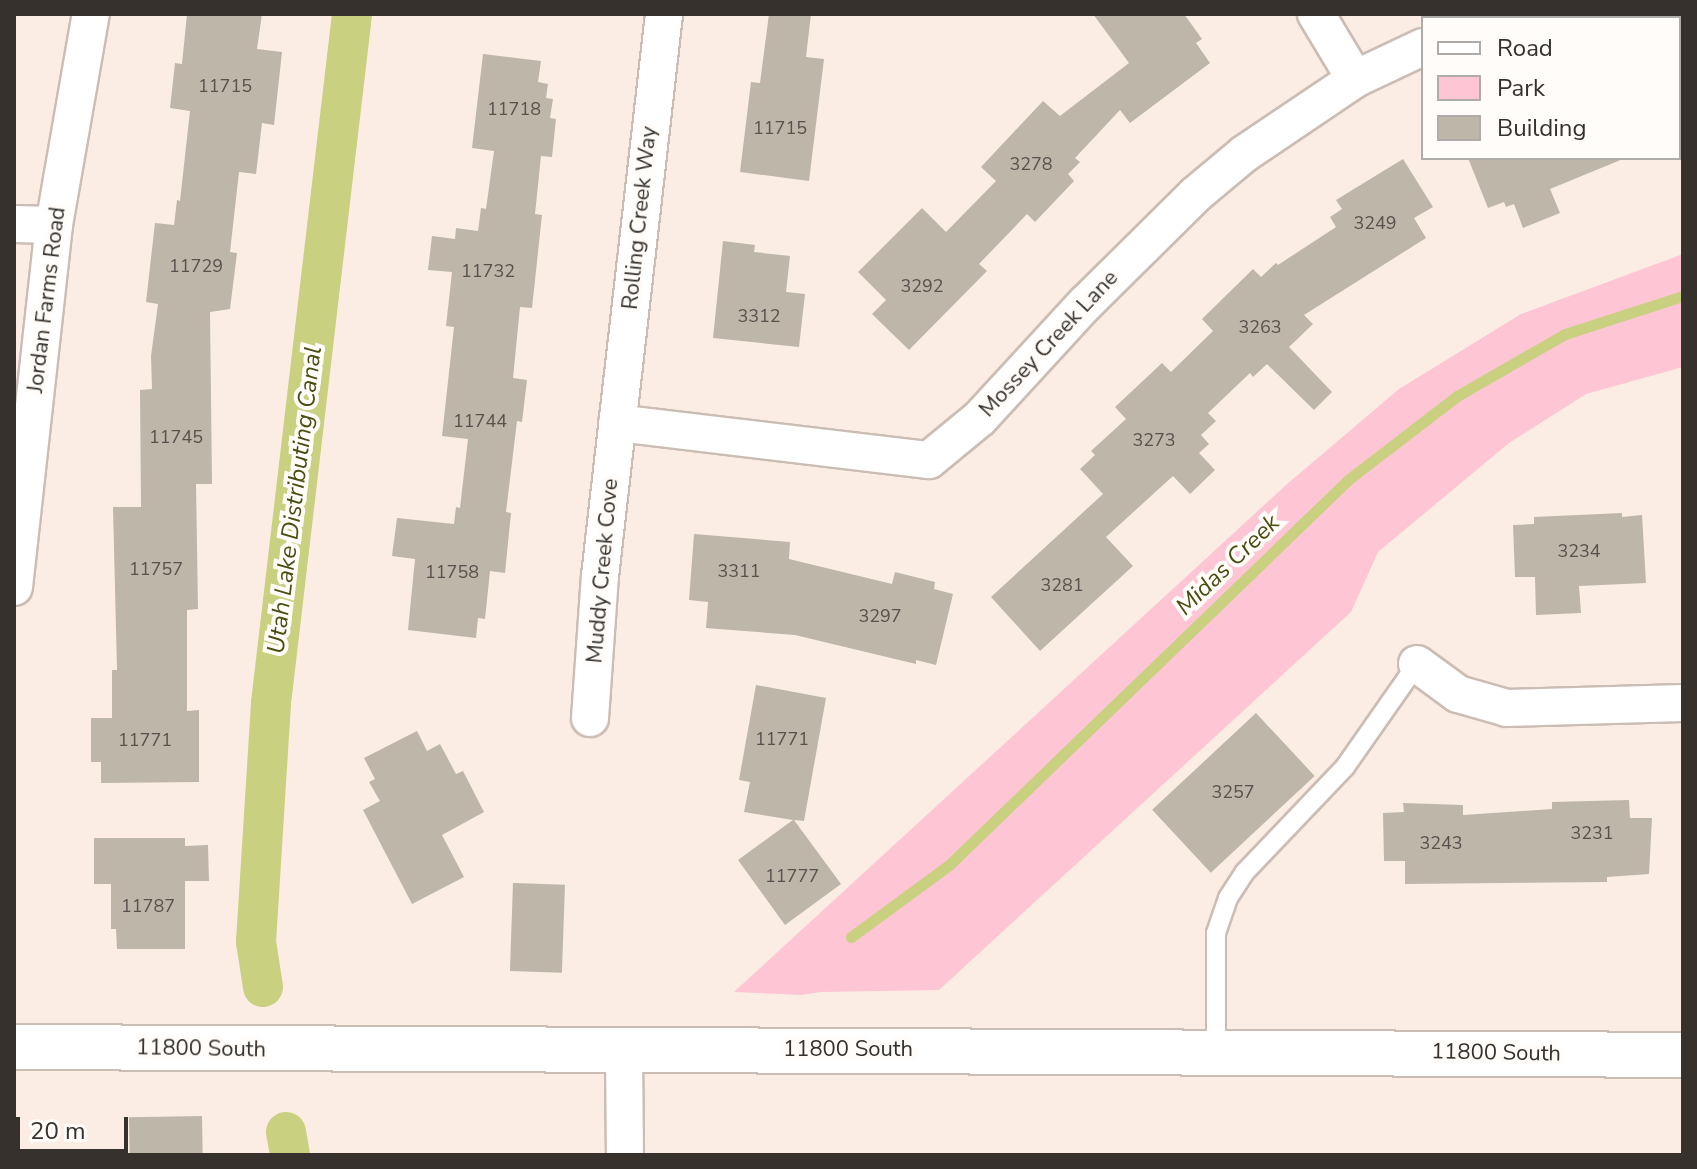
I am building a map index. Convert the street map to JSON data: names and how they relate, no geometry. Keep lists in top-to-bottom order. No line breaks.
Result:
{"streets":{"main road":["11800 South"],"street":["Rolling Creek Way","Jordan Farms Road","Mossey Creek Lane","Muddy Creek Cove"]},"crossings":[["Rolling Creek Way","Mossey Creek Lane"],["Rolling Creek Way","Muddy Creek Cove"],["Mossey Creek Lane","Muddy Creek Cove"]],"water":["Utah Lake Distributing Canal","Midas Creek"],"house_numbers":["11715","11718","11715","3278","3249","11729","11732","3292","3312","3263","11744","11745","3273","3234","11757","3311","11758","3281","3297","11771","11771","3257","3231","3243","11777","11787"],"legend":["Road","Park","Building"],"scale_bar":"20 m"}
